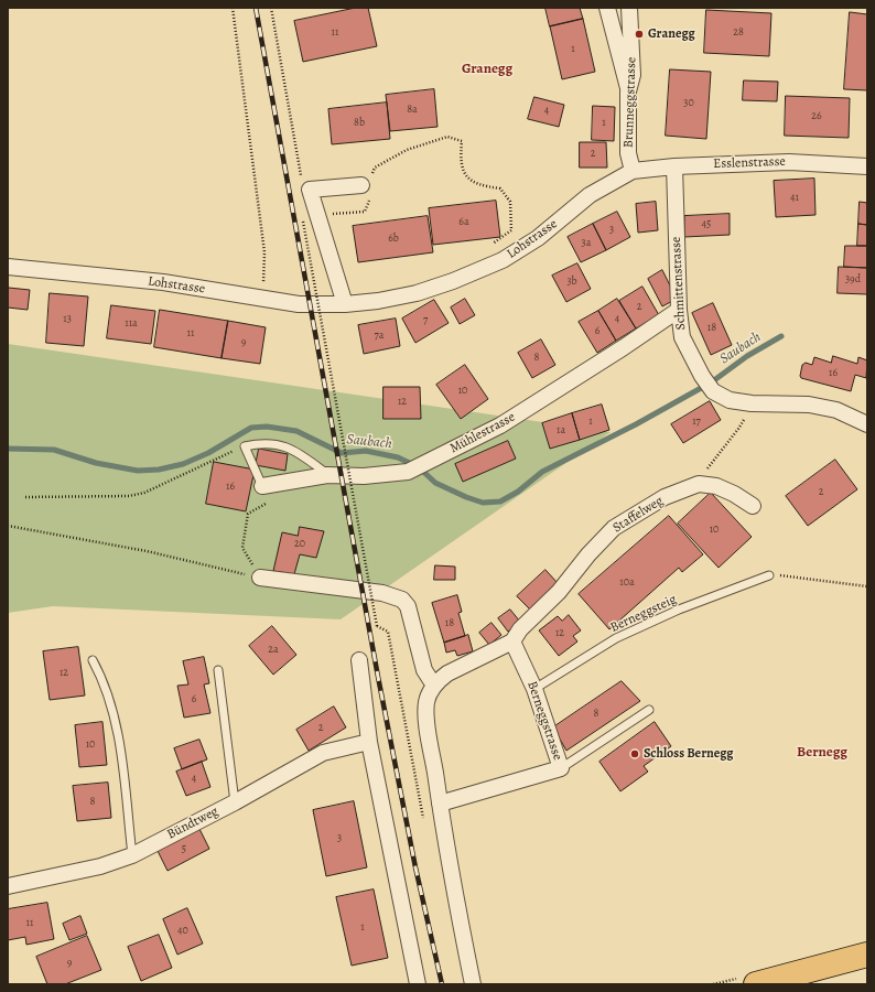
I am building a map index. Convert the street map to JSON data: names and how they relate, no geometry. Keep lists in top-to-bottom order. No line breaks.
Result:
{"streets":{"street":["Brunneggstrasse","Esslenstrasse","Lohstrasse","Schmittenstrasse","Mühlestrasse","Staffelweg","Berneggstrasse","Bündtweg"],"lane":["Berneggsteig"]},"crossings":[["Brunneggstrasse","Esslenstrasse"],["Brunneggstrasse","Lohstrasse"],["Esslenstrasse","Lohstrasse"],["Esslenstrasse","Schmittenstrasse"],["Schmittenstrasse","Mühlestrasse"],["Staffelweg","Berneggstrasse"],["Berneggsteig","Berneggstrasse"]],"districts":["Granegg","Bernegg"],"water":["Saubach"],"places":["Granegg","Schloss Bernegg"],"house_numbers":["11","28","1","30","8a","4","26","8b","1","2","41","6a","45","3","6b","3a","39d","3b","2","13","4","7","11a","18","6","11","7a","9","8","16","10","12","1","17","1a","16","2","10","20","10a","18","12","2a","12","6","8","2","10","4","8","3","5","11","1","40","9"]}
